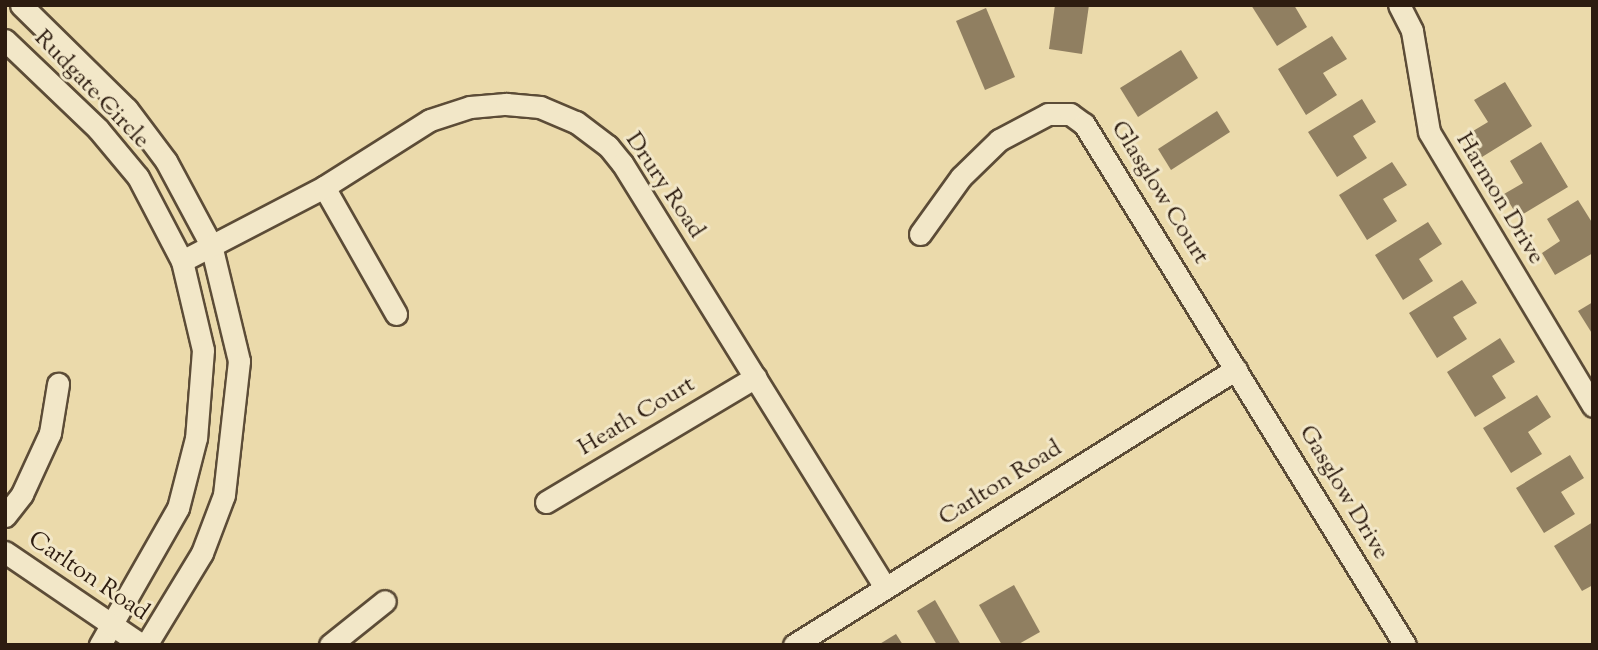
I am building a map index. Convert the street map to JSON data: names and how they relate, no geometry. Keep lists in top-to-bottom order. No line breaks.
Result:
{"streets":{"street":["Rudgate Circle","Drury Road","Glasglow Court","Harmon Drive","Heath Court","Carlton Road","Gasglow Drive"]},"crossings":[["Rudgate Circle","Drury Road"],["Rudgate Circle","Carlton Road"],["Drury Road","Heath Court"],["Drury Road","Carlton Road"],["Glasglow Court","Carlton Road"],["Glasglow Court","Gasglow Drive"],["Carlton Road","Gasglow Drive"]]}
